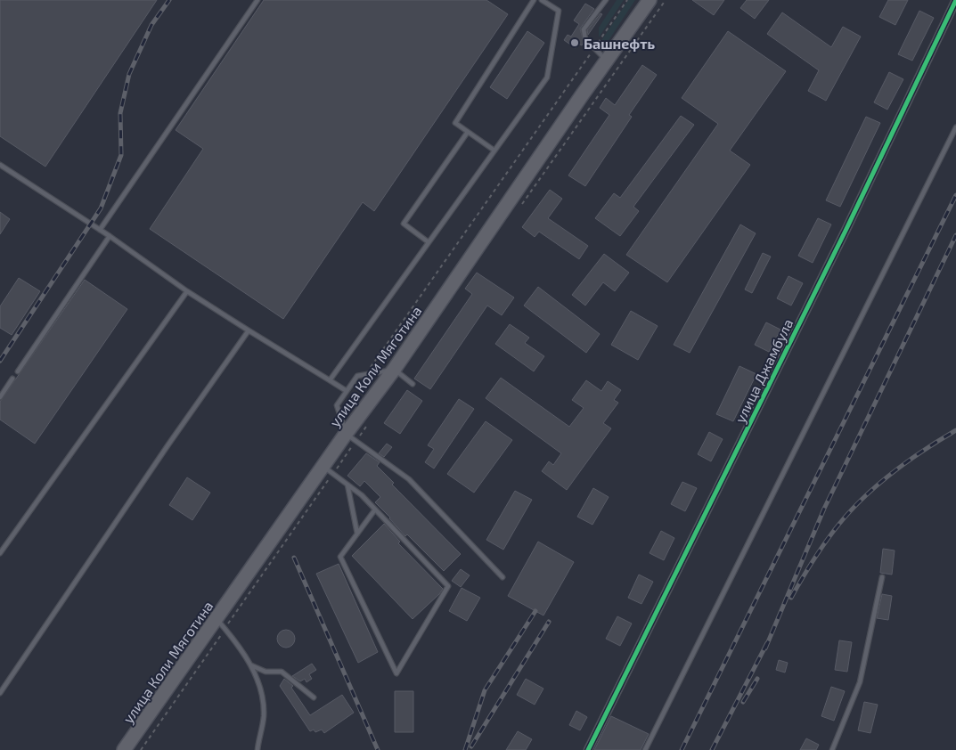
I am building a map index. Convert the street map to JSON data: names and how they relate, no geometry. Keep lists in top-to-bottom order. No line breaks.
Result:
{"streets":{"main road":["улица Коли Мяготина"],"street":["улица Джамбула"]},"places":["Башнефть"]}
